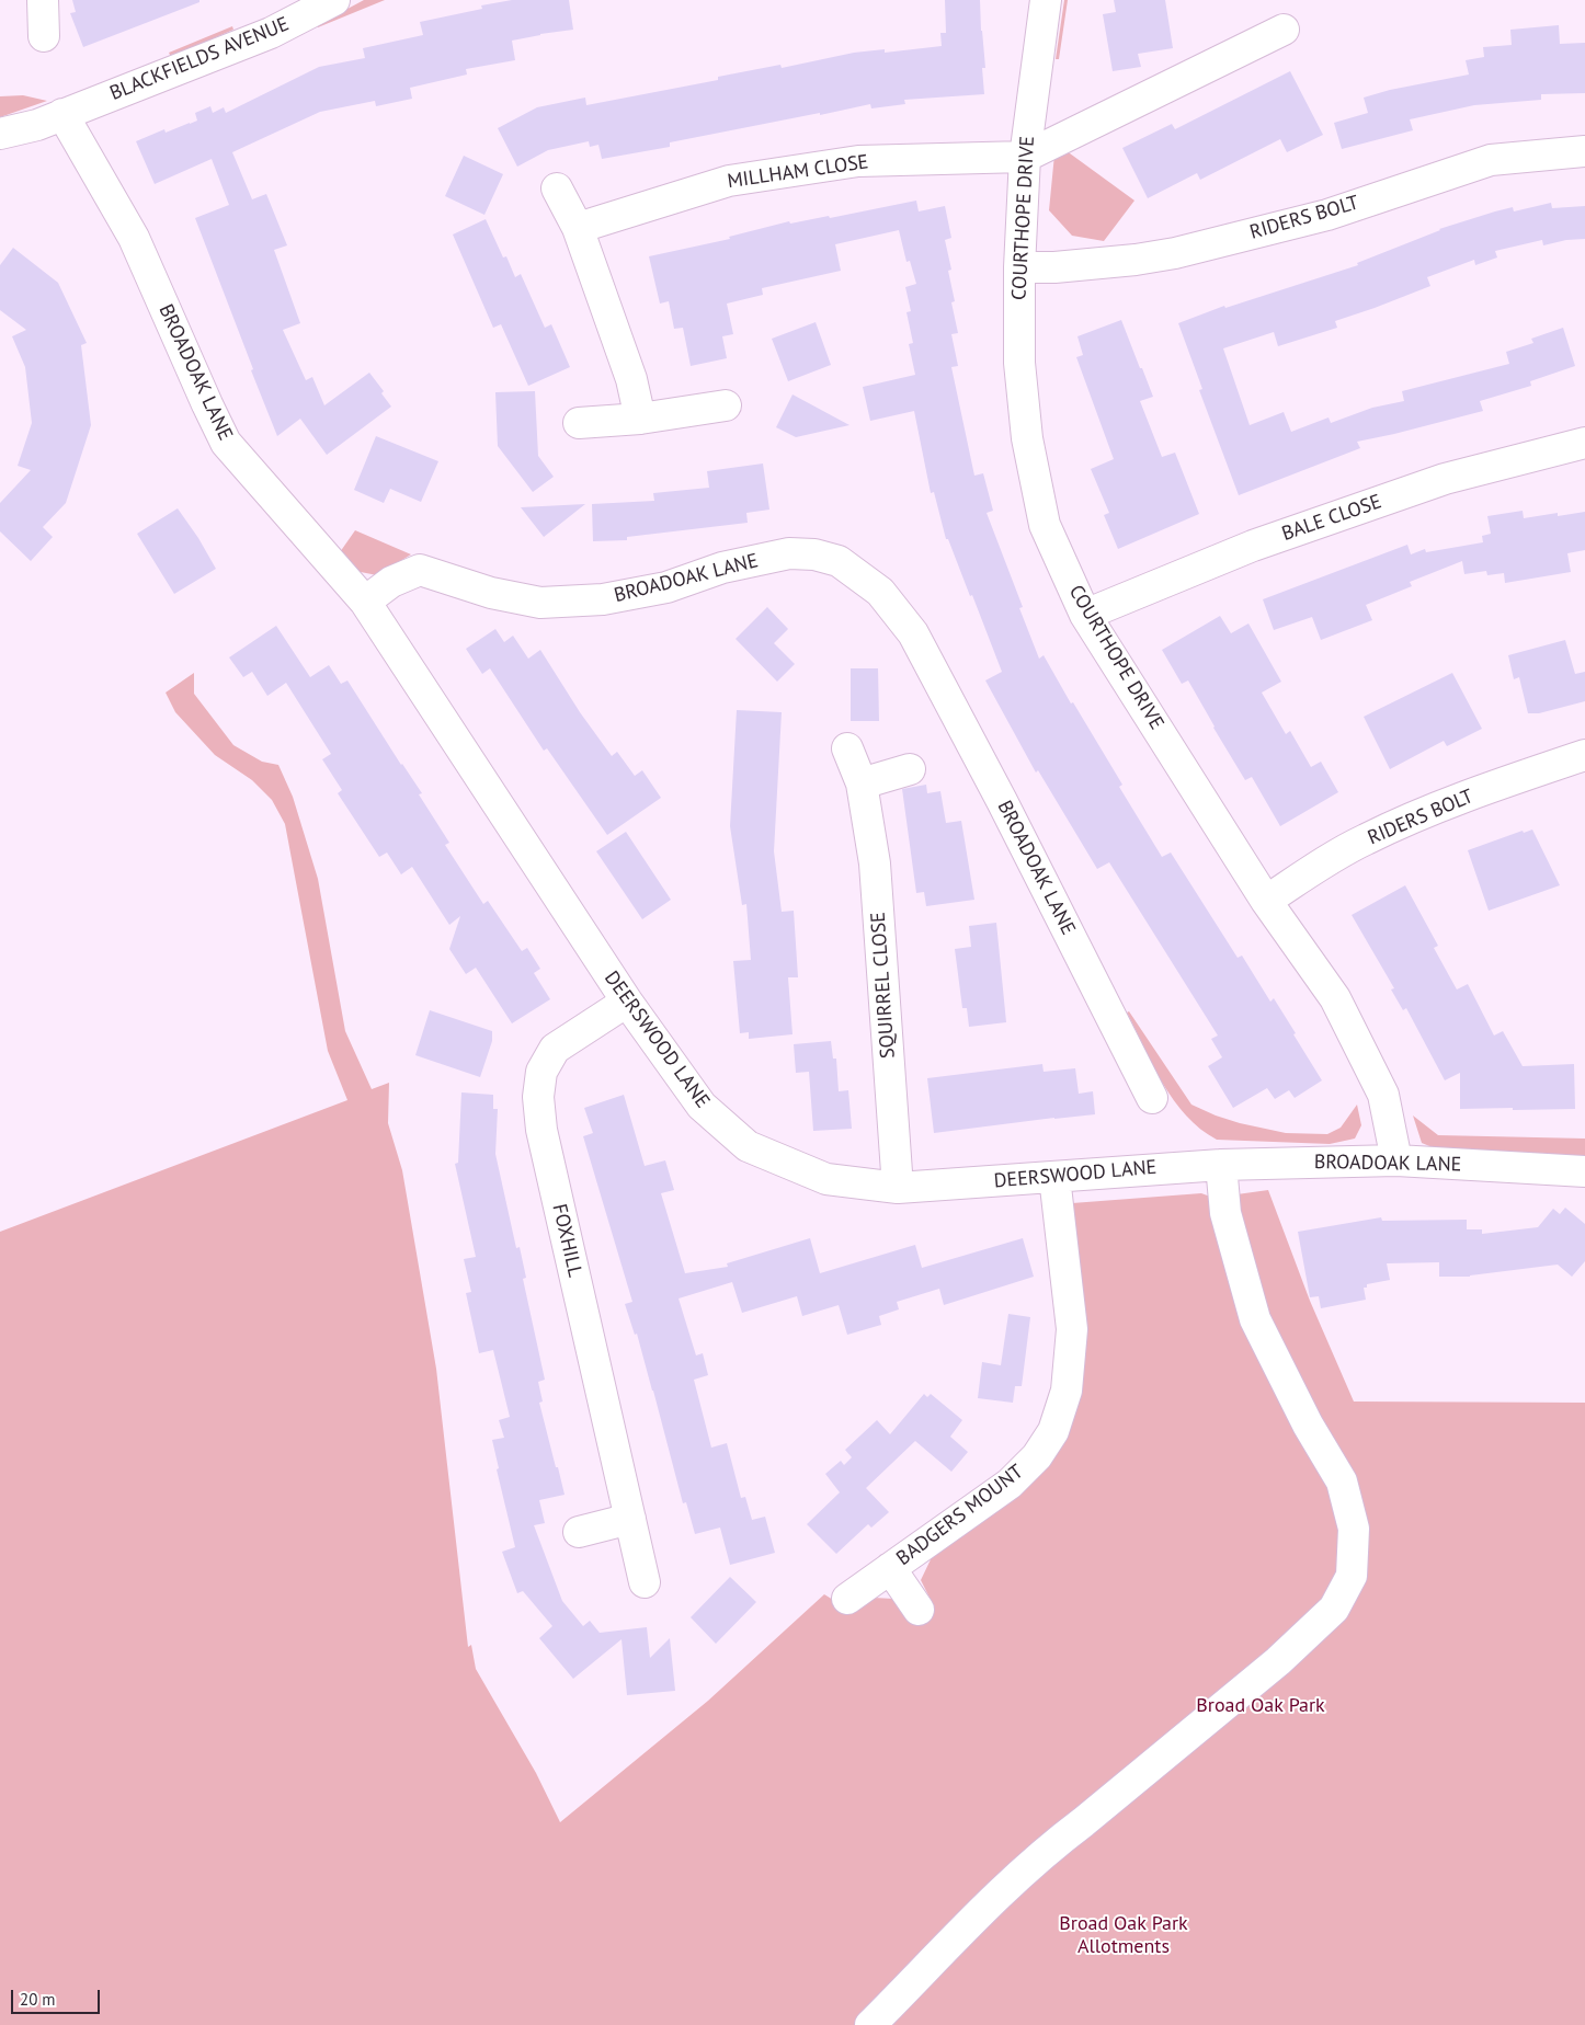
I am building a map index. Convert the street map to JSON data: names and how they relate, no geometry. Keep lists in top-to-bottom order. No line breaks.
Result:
{"streets":{"street":["BLACKFIELDS AVENUE","MILLHAM CLOSE","COURTHOPE DRIVE","RIDERS BOLT","BROADOAK LANE","BALE CLOSE","SQUIRREL CLOSE","DEERSWOOD LANE","FOXHILL","BADGERS MOUNT"]},"crossings":[["BLACKFIELDS AVENUE","BROADOAK LANE"],["MILLHAM CLOSE","COURTHOPE DRIVE"],["COURTHOPE DRIVE","RIDERS BOLT"],["COURTHOPE DRIVE","BROADOAK LANE"],["COURTHOPE DRIVE","BALE CLOSE"],["BROADOAK LANE","DEERSWOOD LANE"],["SQUIRREL CLOSE","DEERSWOOD LANE"],["DEERSWOOD LANE","FOXHILL"],["DEERSWOOD LANE","BADGERS MOUNT"]],"parks":["Broad Oak Park","Broad Oak Park Allotments"],"scale_bar":"20 m"}
